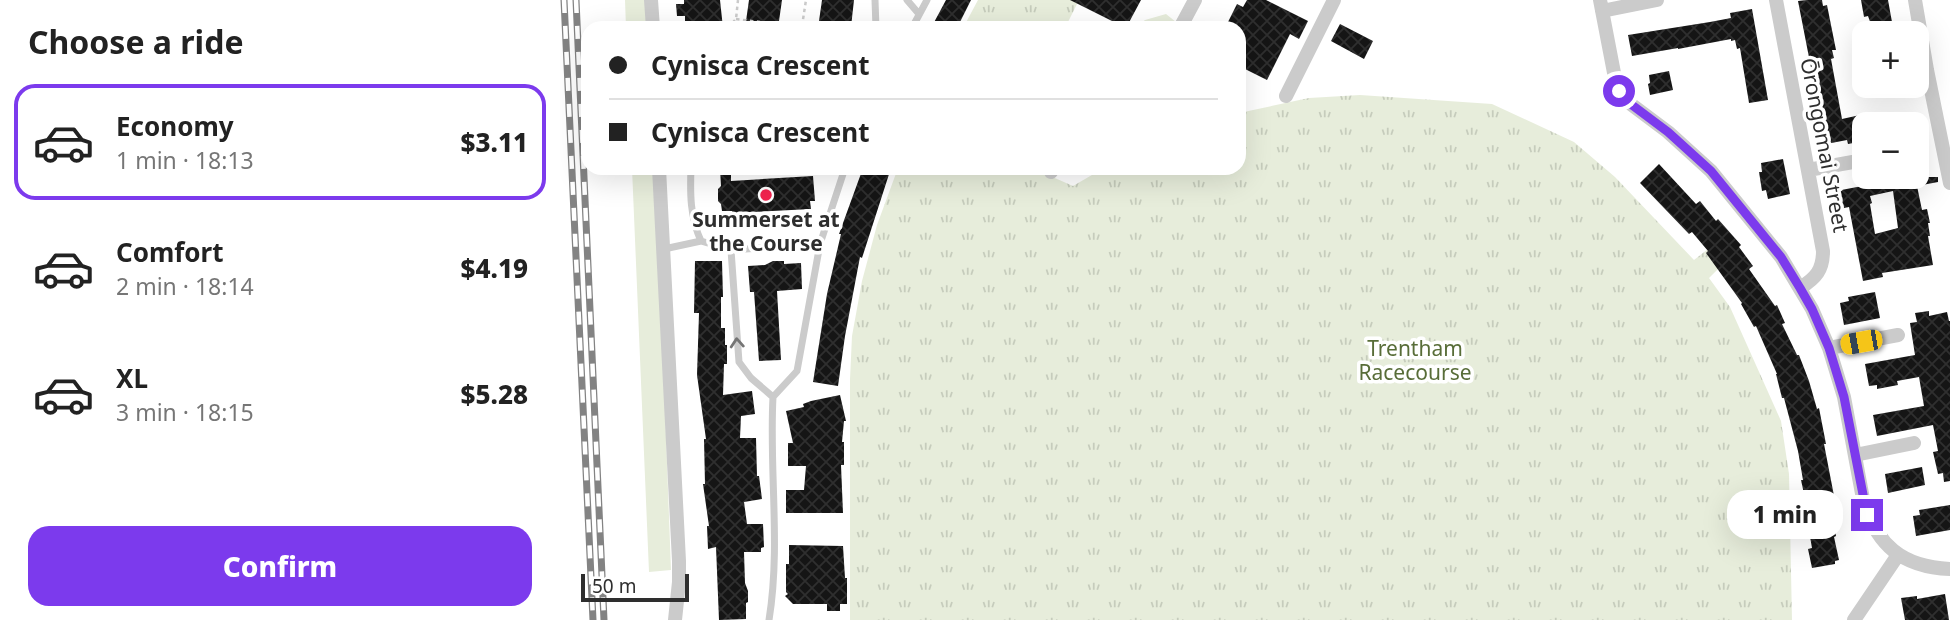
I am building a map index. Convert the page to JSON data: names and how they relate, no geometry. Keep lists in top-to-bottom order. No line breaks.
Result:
{"streets":{"street":["Ōrongomai Street"]},"parks":["Trentham Racecourse"],"places":["Summerset at the Course"],"scale_bar":"50 m","page":{"heading":"Choose a ride","map_buttons":["+","−"],"banner":["Cynisca Crescent","Cynisca Crescent"],"list":[{"name":"Economy","note":"1 min · 18:13","value":"$3.11"},{"name":"Comfort","note":"2 min · 18:14","value":"$4.19"},{"name":"XL","note":"3 min · 18:15","value":"$5.28"}],"bubble":"1 min","buttons":"Confirm","scale":"50 m"}}
